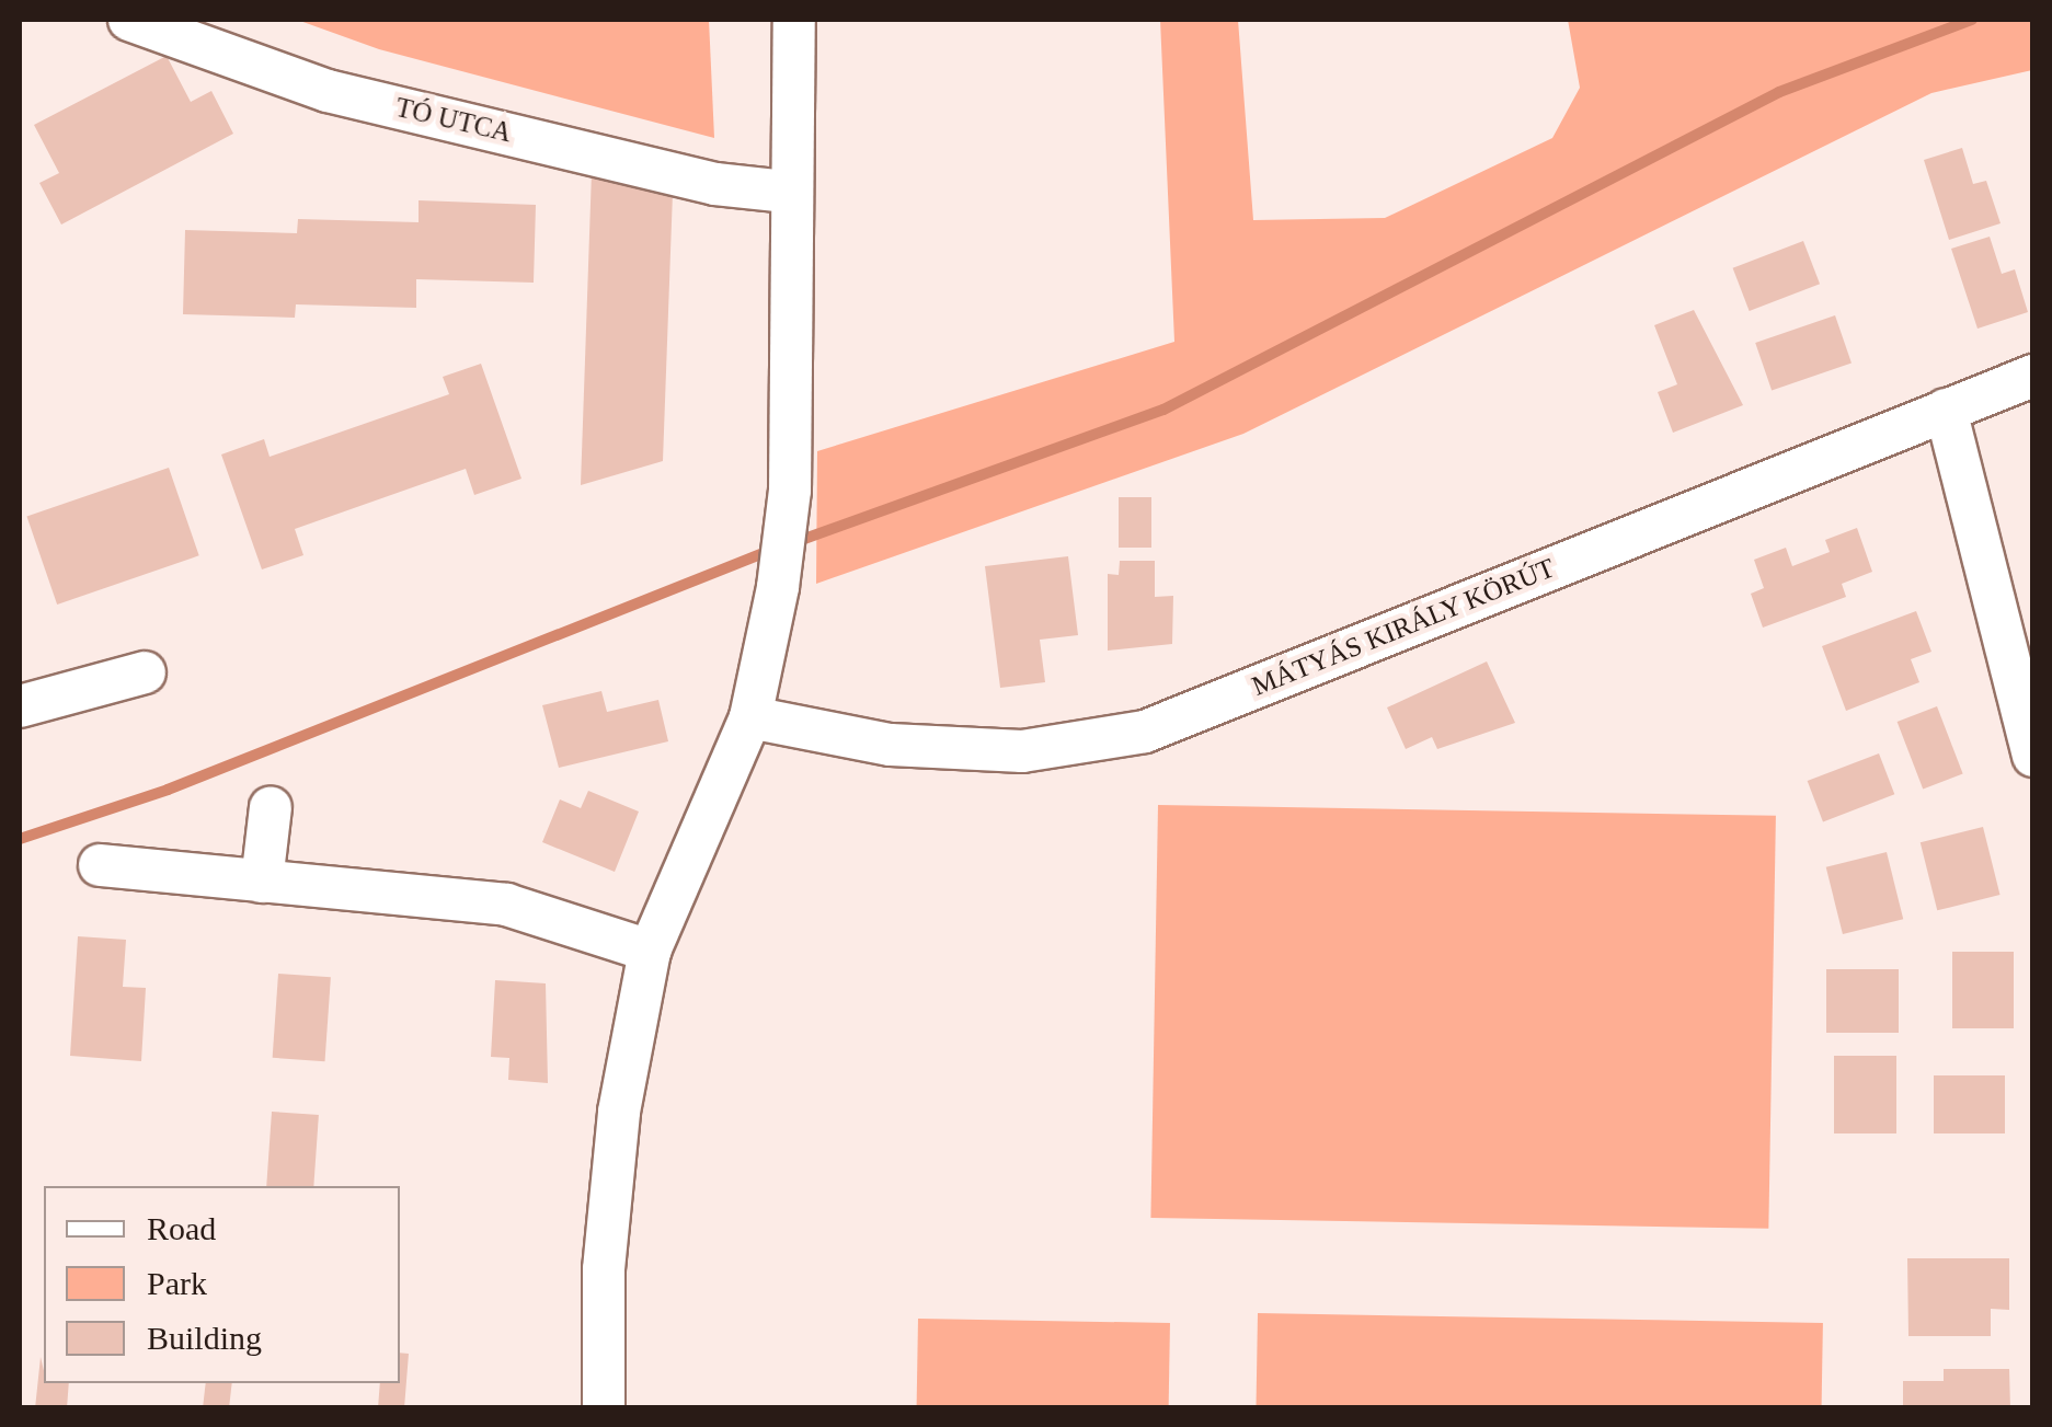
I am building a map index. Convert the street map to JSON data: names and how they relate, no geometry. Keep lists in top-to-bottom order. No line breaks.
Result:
{"streets":{"street":["TÓ UTCA","MÁTYÁS KIRÁLY KÖRÚT"]},"legend":["Road","Park","Building"]}
